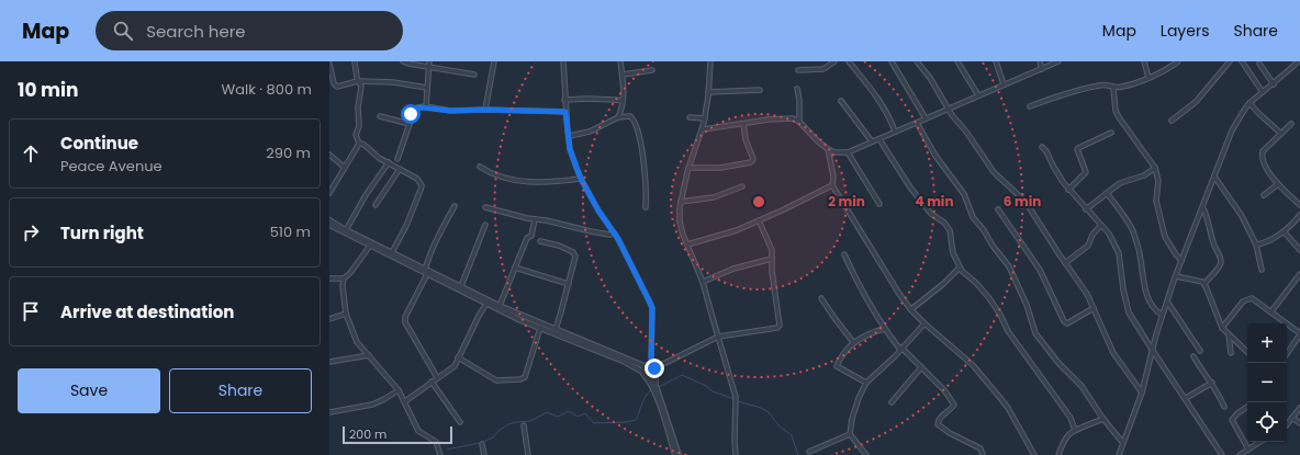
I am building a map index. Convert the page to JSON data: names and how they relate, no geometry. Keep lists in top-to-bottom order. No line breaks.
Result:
{"scale_bar":"200 m","page":{"header":"Map","search":"Search here","nav":["Map","Layers","Share"],"heading":["10 min","Walk · 800 m"],"list":[["Continue","Peace Avenue","290 m"],["Turn right","510 m"],"Arrive at destination"],"map_buttons":["+","−"],"buttons":["Save","Share"],"scale":"200 m"},"rings":["2 min","4 min","6 min"]}
